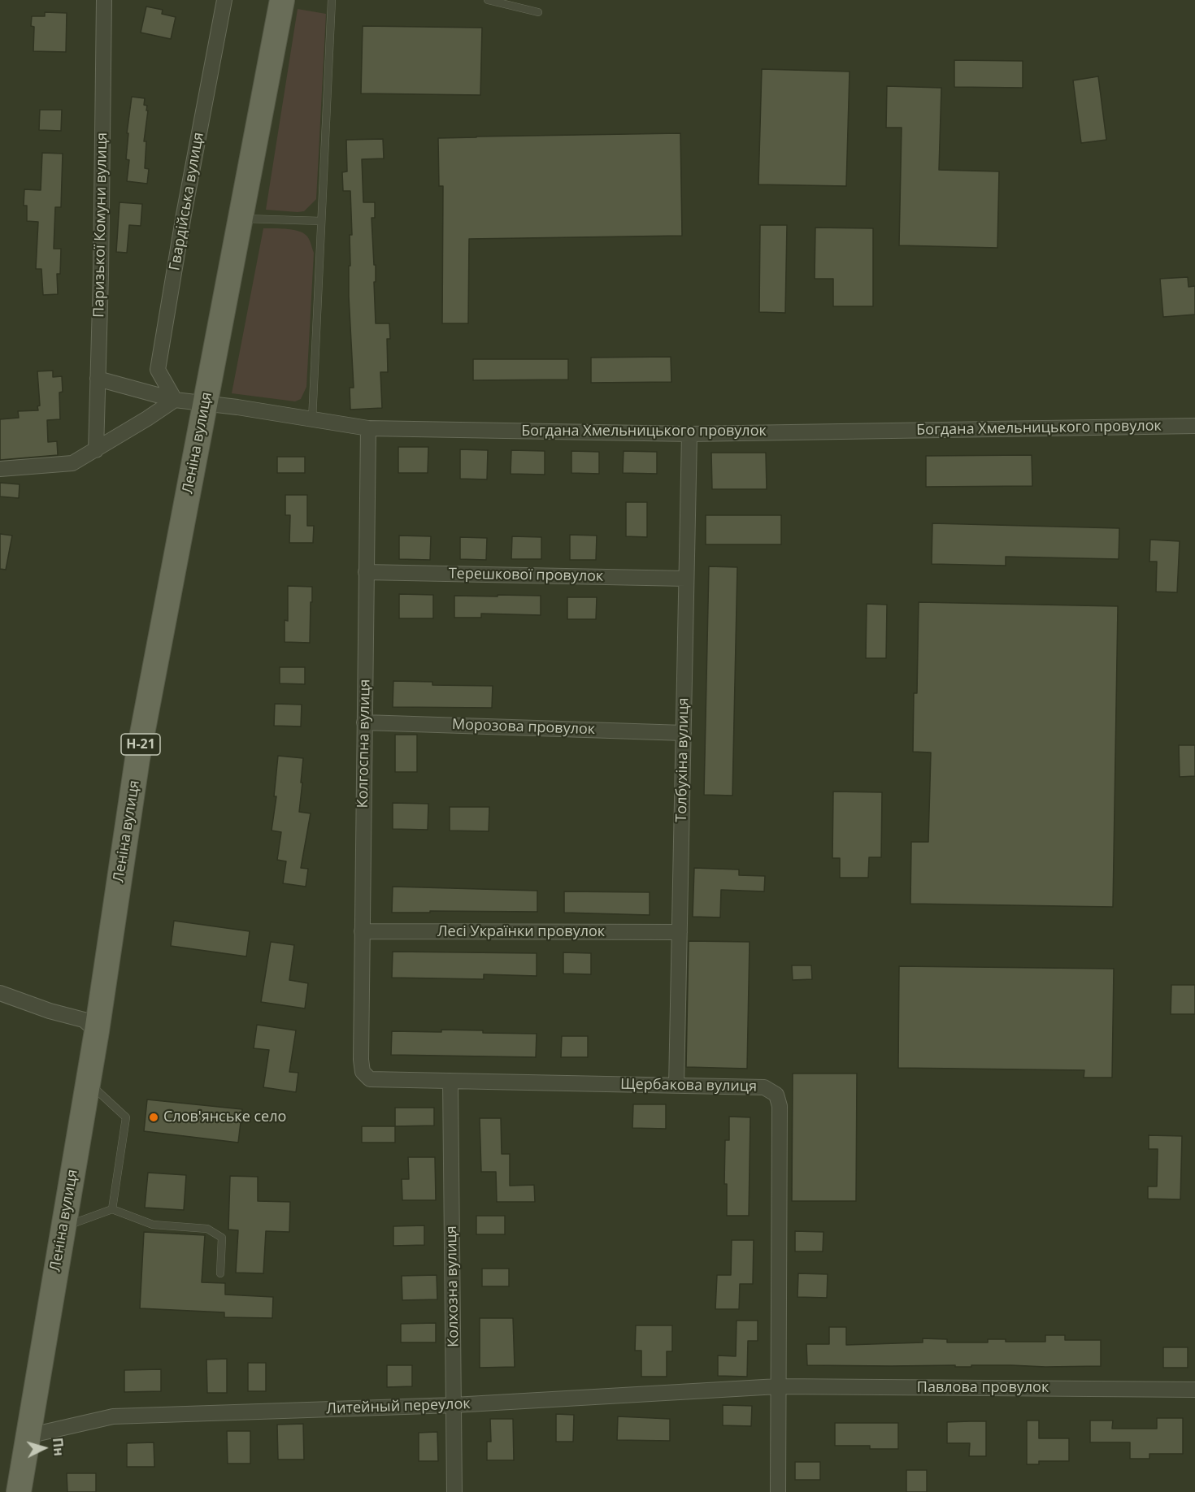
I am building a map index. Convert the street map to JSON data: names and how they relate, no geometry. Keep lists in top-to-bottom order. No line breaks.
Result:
{"streets":{"main road":["Леніна вулиця","Н-21"],"street":["Гвардійська вулиця","Паризької Комуни вулиця","Богдана Хмельницького провулок","Терешкової провулок","Морозова провулок","Колгоспна вулиця","Толбухіна вулиця","Лесі Українки провулок","Щербакова вулиця","Колхозна вулиця","Павлова провулок","Литейный переулок"]},"crossings":[["Гвардійська вулиця","Богдана Хмельницького провулок"],["Паризької Комуни вулиця","Богдана Хмельницького провулок"],["Богдана Хмельницького провулок","Леніна вулиця"],["Богдана Хмельницького провулок","Колгоспна вулиця"],["Богдана Хмельницького провулок","Толбухіна вулиця"],["Леніна вулиця","Литейный переулок"],["Терешкової провулок","Колгоспна вулиця"],["Терешкової провулок","Толбухіна вулиця"],["Морозова провулок","Колгоспна вулиця"],["Морозова провулок","Толбухіна вулиця"],["Колгоспна вулиця","Лесі Українки провулок"],["Колгоспна вулиця","Щербакова вулиця"],["Толбухіна вулиця","Лесі Українки провулок"],["Толбухіна вулиця","Щербакова вулиця"],["Щербакова вулиця","Колхозна вулиця"],["Щербакова вулиця","Павлова провулок"],["Щербакова вулиця","Литейный переулок"],["Колхозна вулиця","Литейный переулок"],["Павлова провулок","Литейный переулок"]],"places":["Слов'янське село"],"north":"right"}
